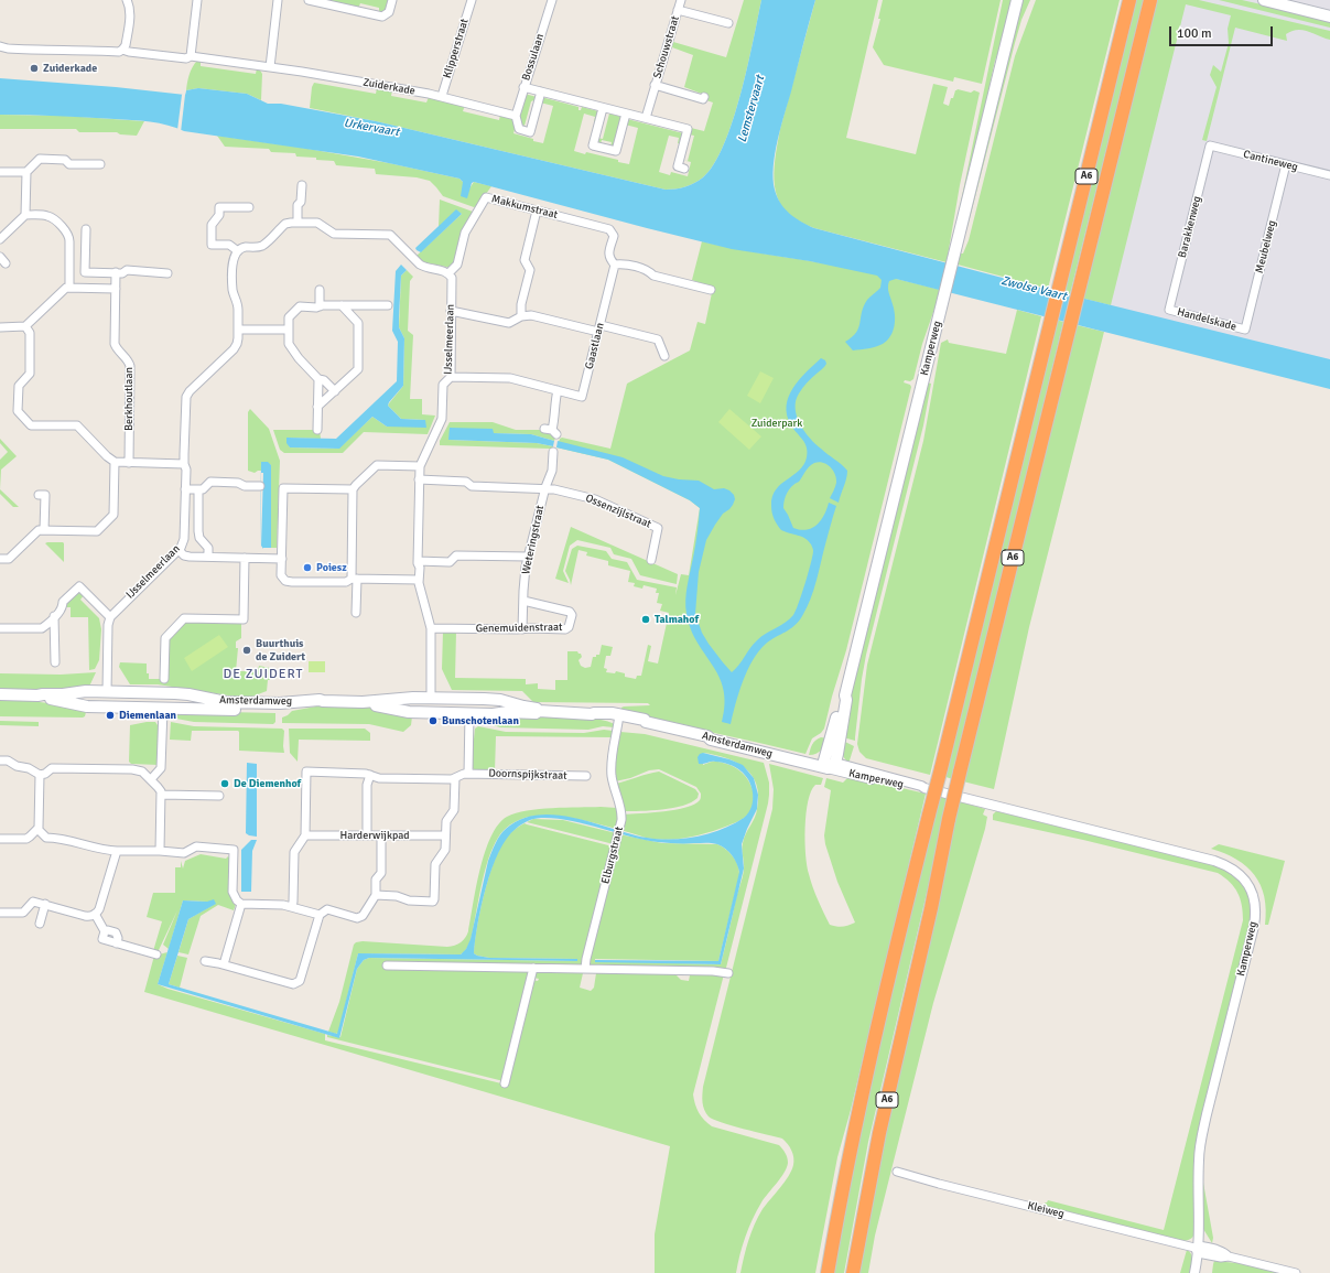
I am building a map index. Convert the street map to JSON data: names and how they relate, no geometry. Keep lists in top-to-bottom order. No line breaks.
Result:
{"streets":{"highway":["A6"],"main road":["Kamperweg","Amsterdamweg"],"street":["Schouwstraat","Klipperstraat","Bossulaan","Zuiderkade","Cantineweg","Makkumstraat","Barakkenweg","Meubelweg","Handelskade","IJsselmeerlaan","Gaastlaan","Berkhoutlaan","Ossenzijlstraat","Weteringstraat","Genemuidenstraat","Doornspijkstraat","Harderwijkpad","Elburgstraat","Kleiweg"]},"crossings":[["Klipperstraat","Zuiderkade"],["Bossulaan","Zuiderkade"],["Cantineweg","Barakkenweg"],["Cantineweg","Meubelweg"],["Makkumstraat","IJsselmeerlaan"],["Makkumstraat","Gaastlaan"],["Barakkenweg","Handelskade"],["Meubelweg","Handelskade"],["IJsselmeerlaan","Gaastlaan"],["IJsselmeerlaan","Genemuidenstraat"],["IJsselmeerlaan","Amsterdamweg"],["Kamperweg","Amsterdamweg"],["Kamperweg","Kleiweg"],["Ossenzijlstraat","Weteringstraat"],["Weteringstraat","Genemuidenstraat"],["Amsterdamweg","Elburgstraat"]],"districts":["DE ZUIDERT"],"water":["Lemstervaart","Urkervaart","Zwolse Vaart"],"parks":["Zuiderpark"],"places":["Zuiderkade","Poiesz","Talmahof","Buurthuis de Zuidert","Diemenlaan","Bunschotenlaan","De Diemenhof"],"scale_bar":"100 m"}
